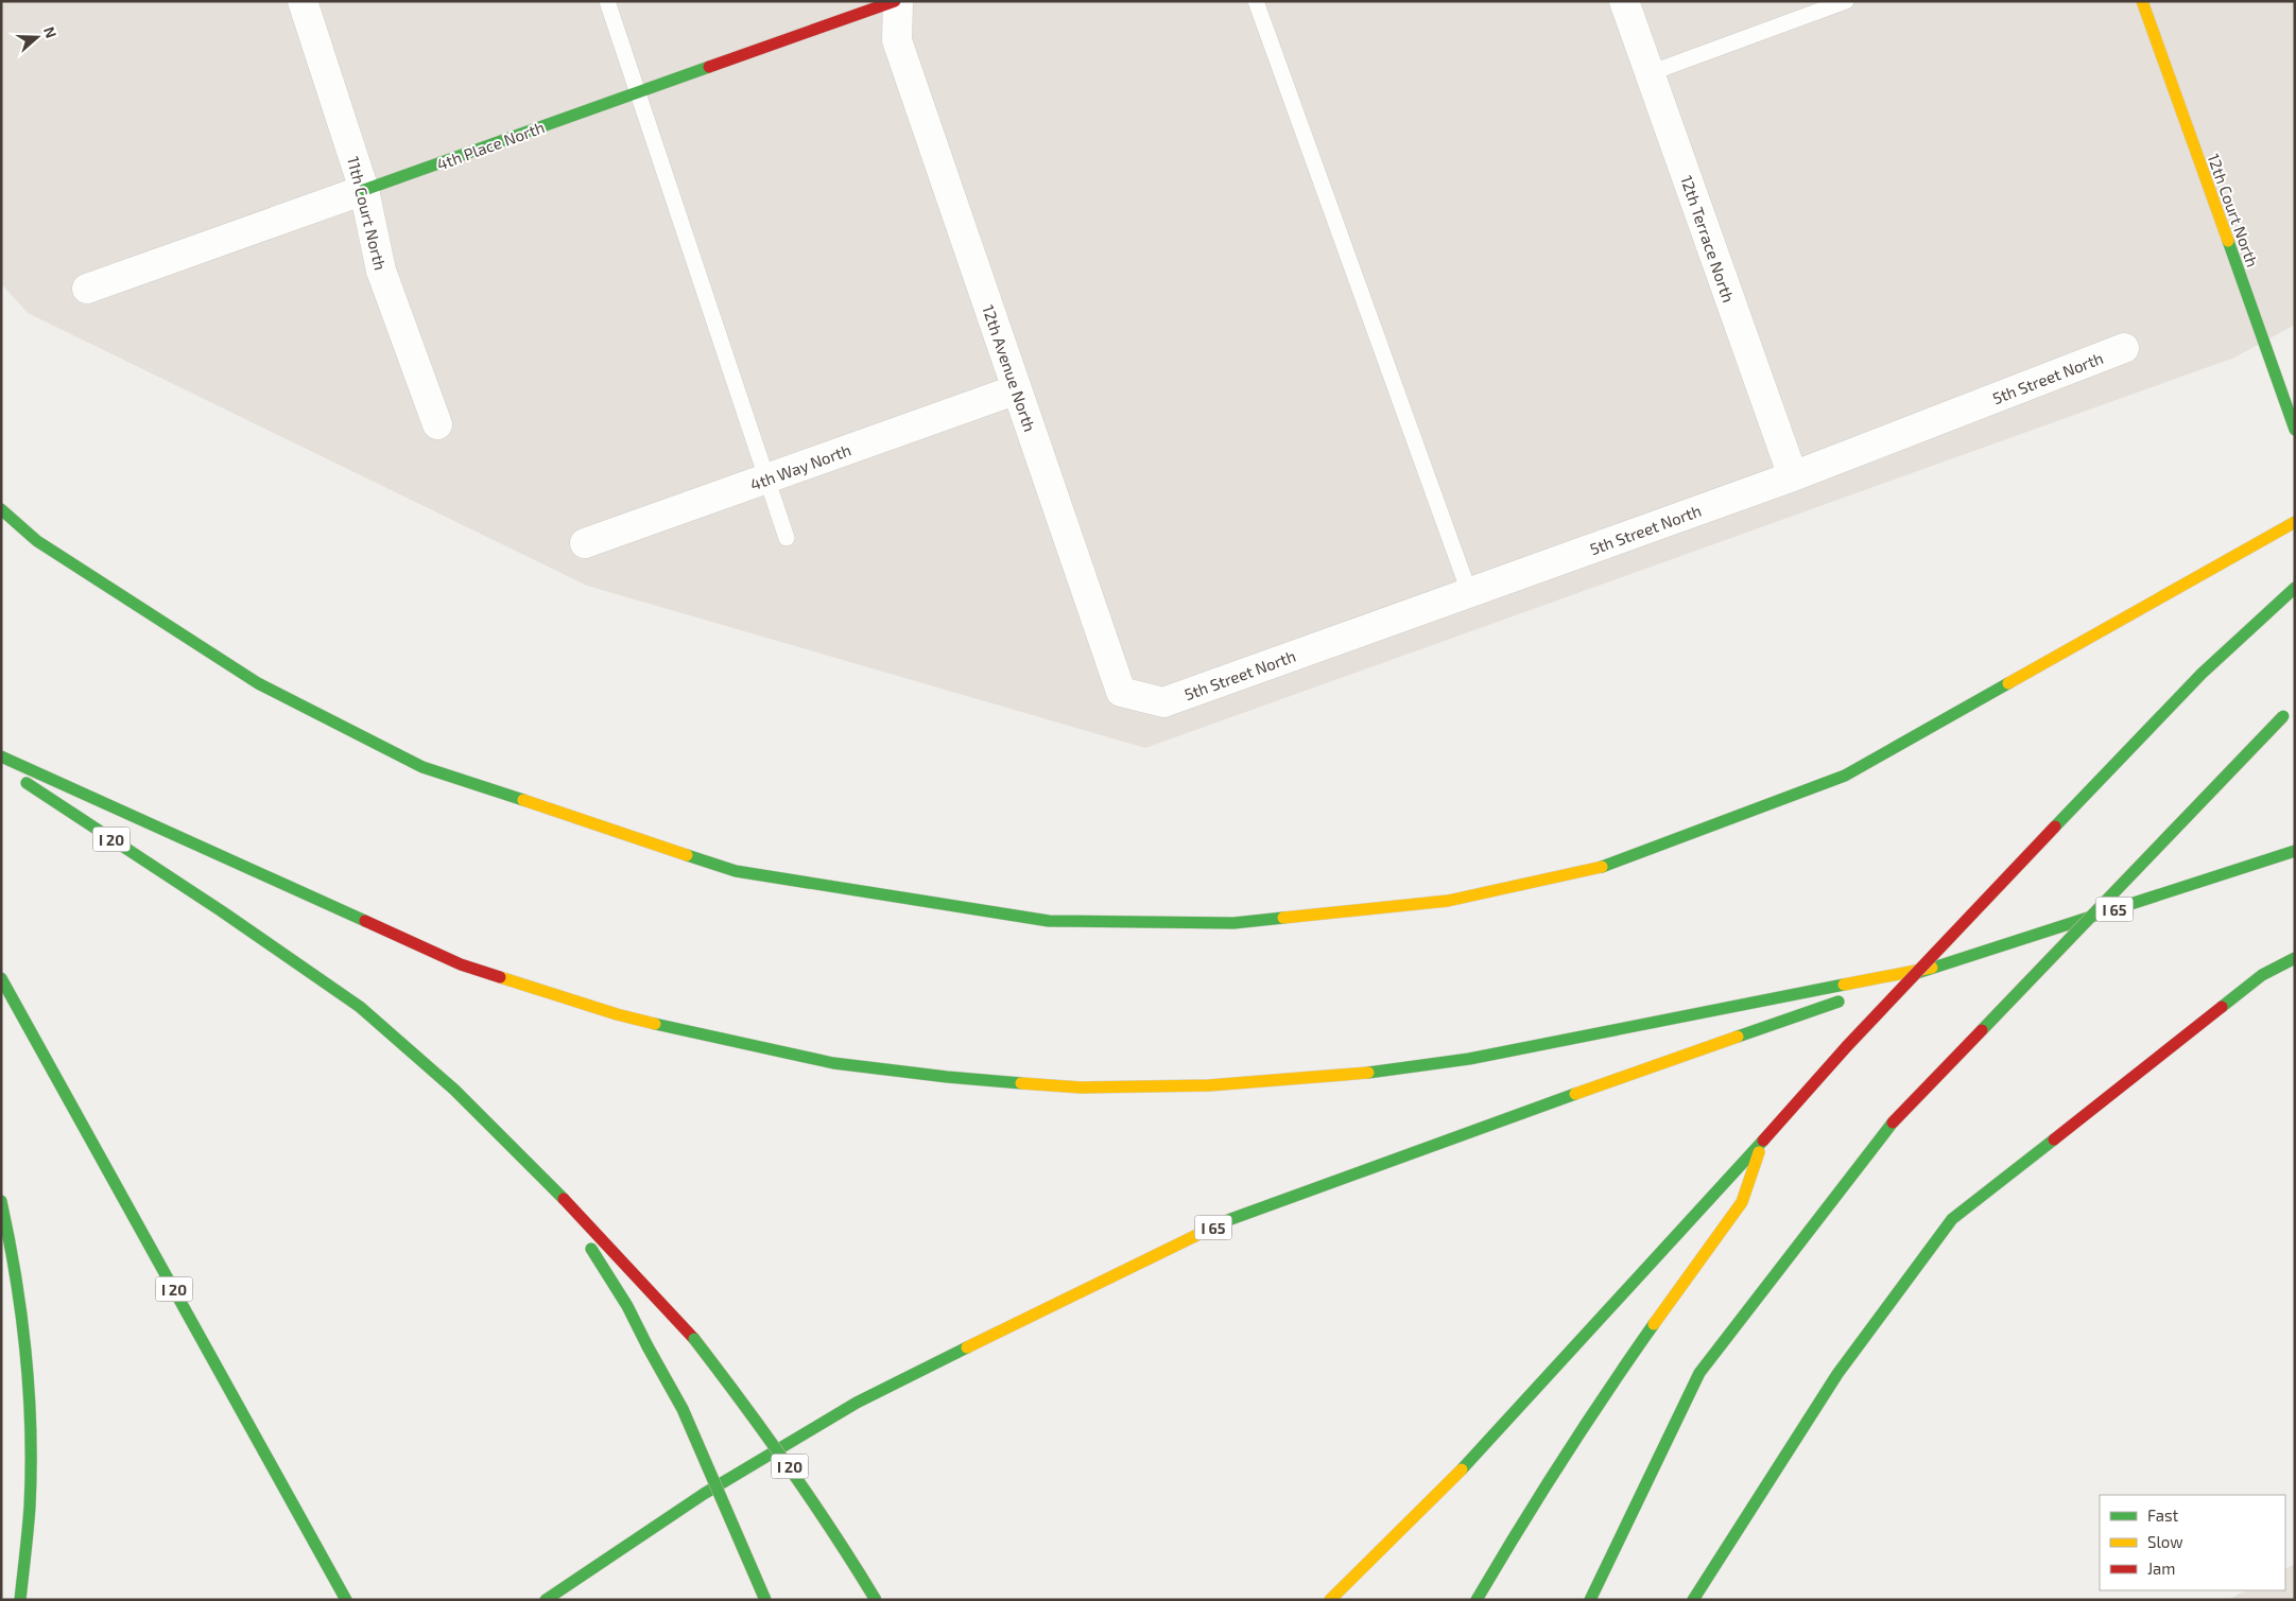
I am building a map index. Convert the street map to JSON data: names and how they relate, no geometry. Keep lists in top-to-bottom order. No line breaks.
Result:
{"streets":{"main road":["4th Place North","12th Court North","I 20","I 65"],"street":["11th Court North","12th Terrace North","12th Avenue North","5th Street North","4th Way North"]},"crossings":[["4th Place North","11th Court North"],["4th Place North","12th Avenue North"],["12th Terrace North","5th Street North"],["12th Avenue North","5th Street North"],["12th Avenue North","4th Way North"]],"legend":["Fast","Slow","Jam"],"north":"right"}
